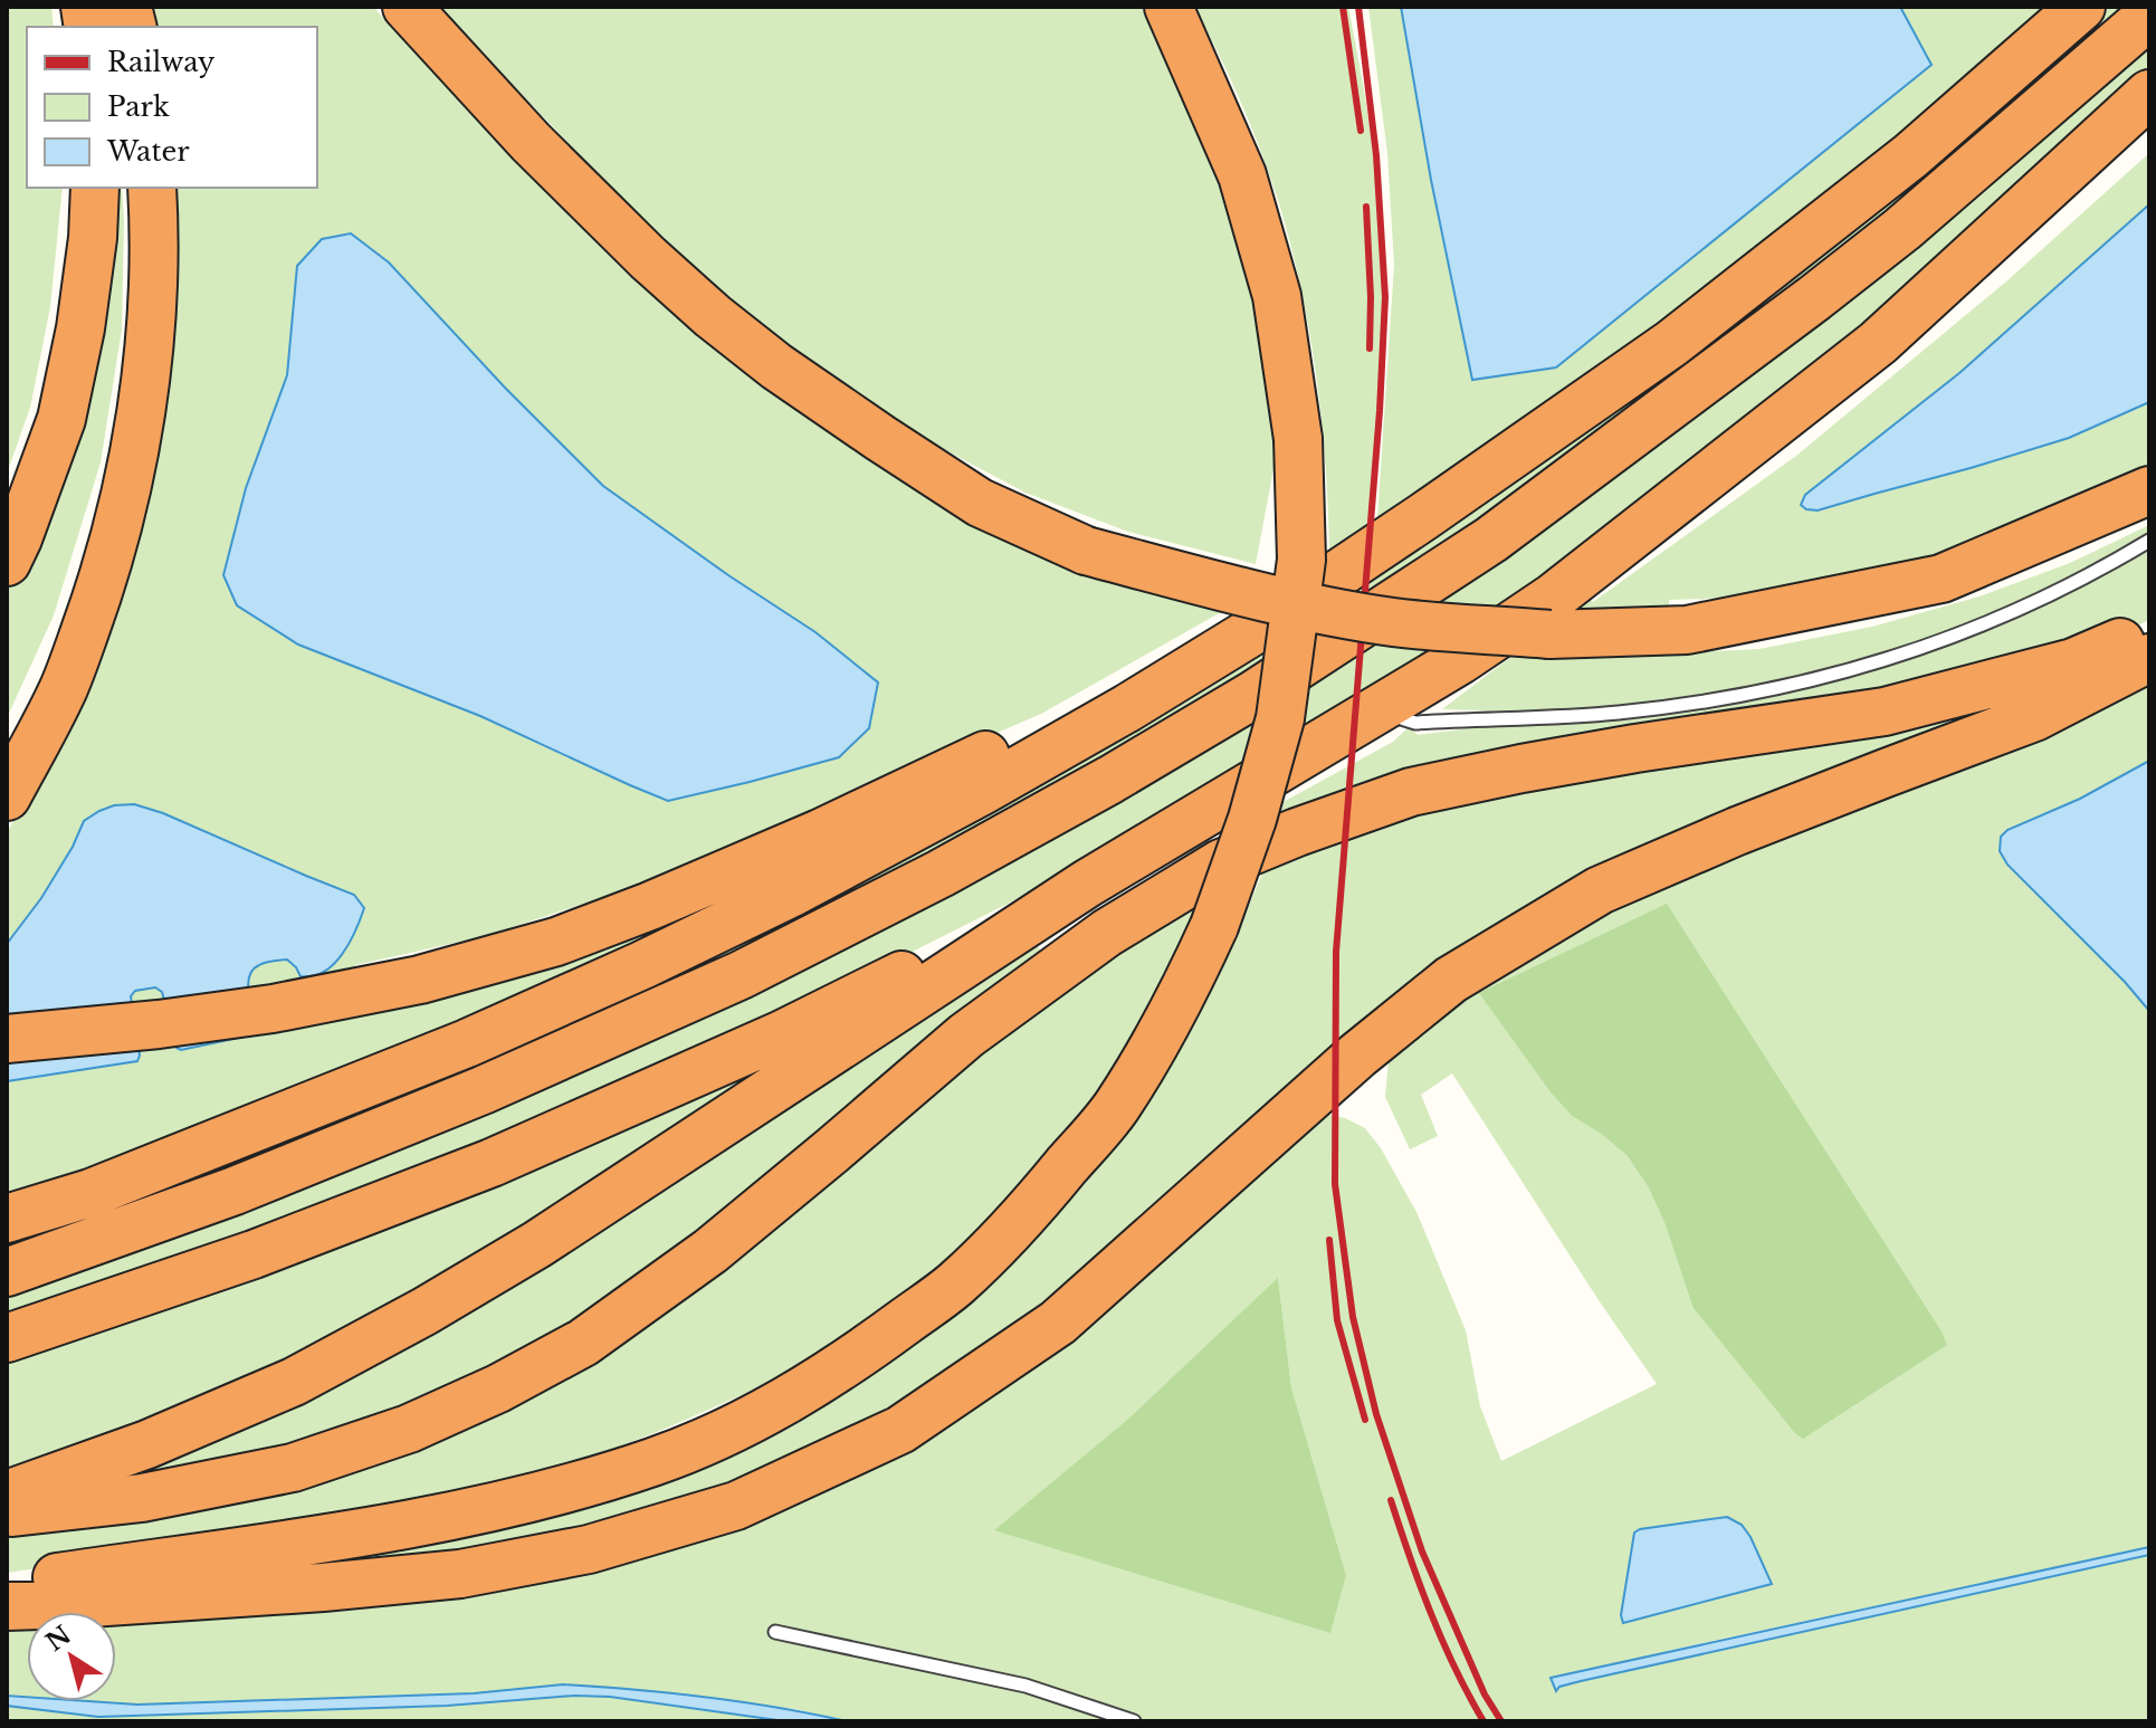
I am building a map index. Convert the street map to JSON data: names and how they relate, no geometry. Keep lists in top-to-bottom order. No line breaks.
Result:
{"legend":["Railway","Park","Water"],"north":"top left"}
